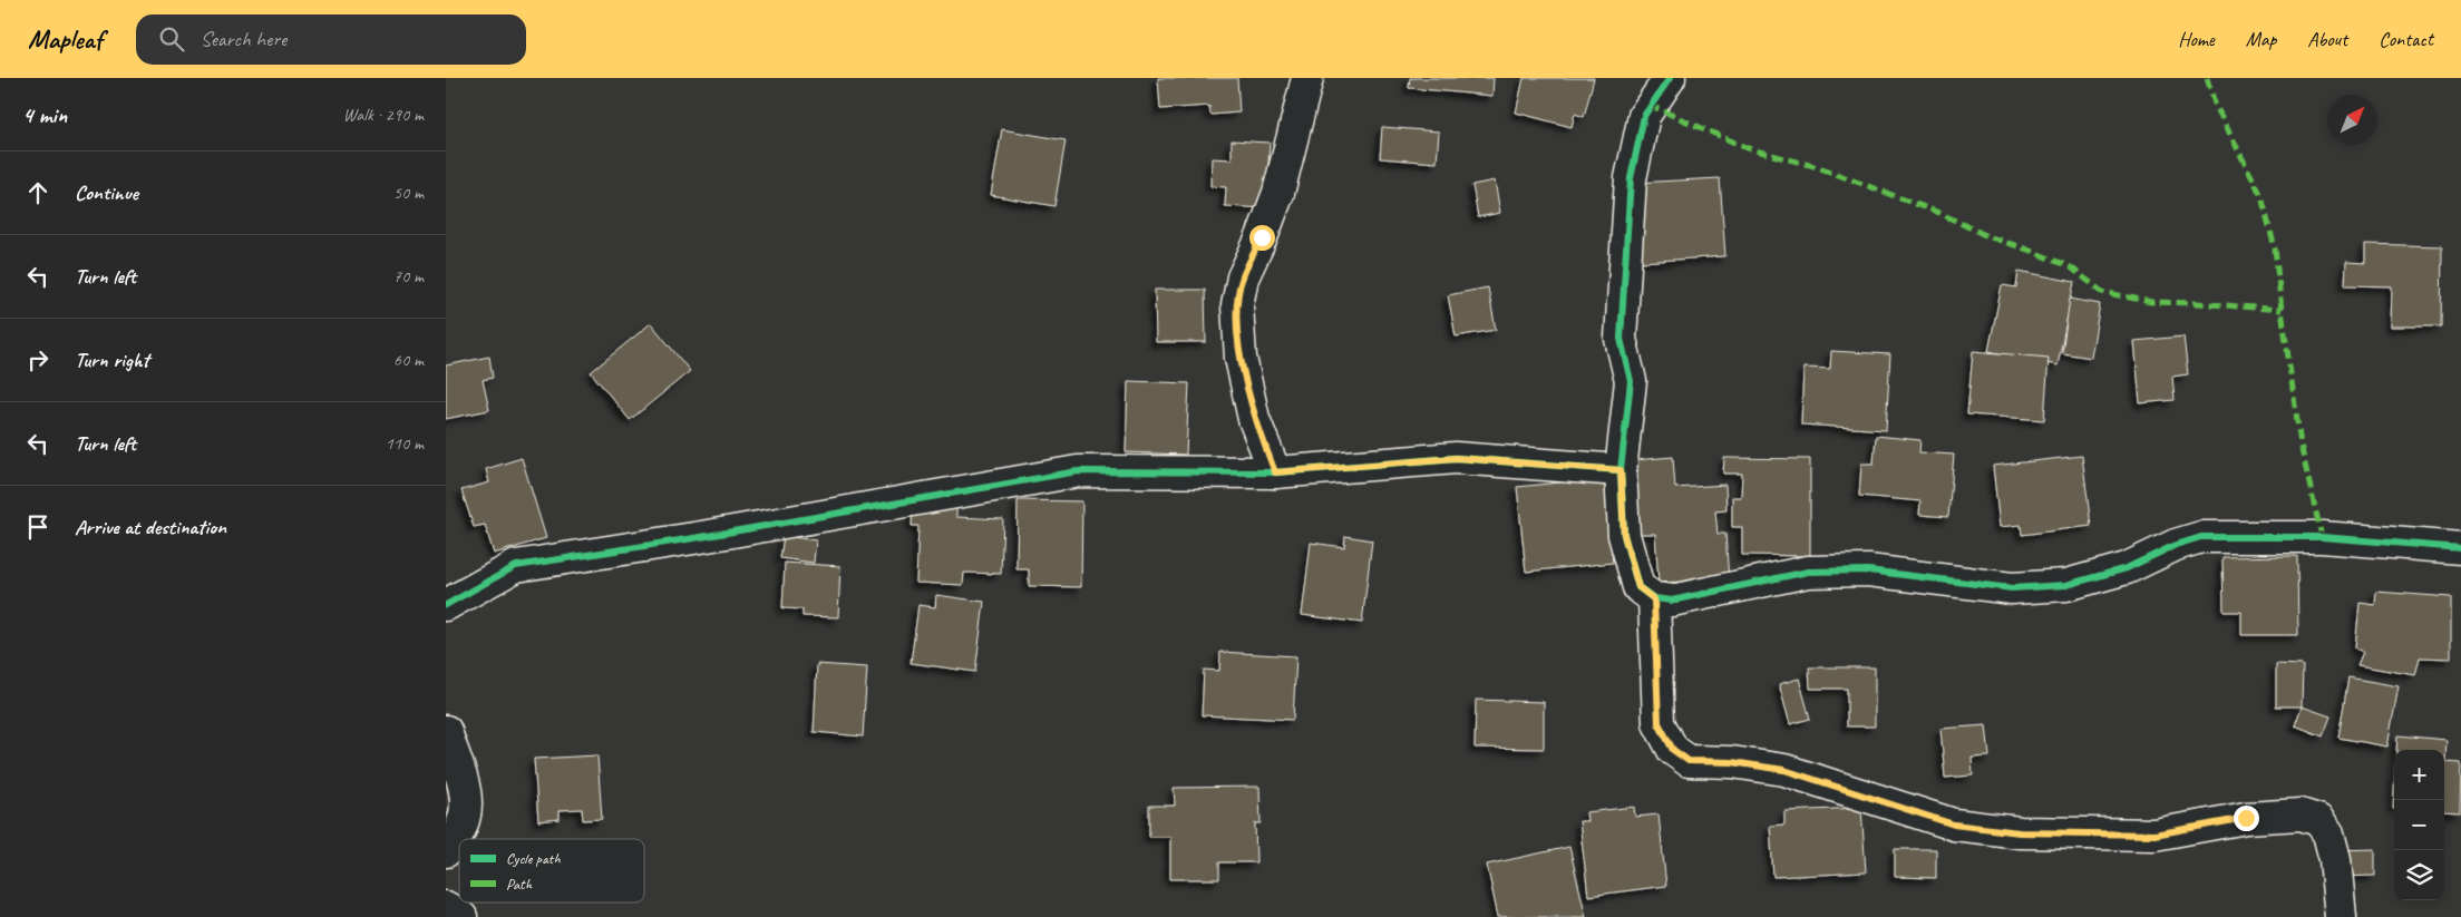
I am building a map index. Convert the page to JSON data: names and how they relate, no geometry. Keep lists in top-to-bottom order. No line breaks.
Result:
{"legend":["Cycle path","Path"],"north":"top right","page":{"header":"Mapleaf","search":"Search here","nav":["Home","Map","About","Contact"],"heading":["4 min","Walk · 290 m"],"list":[["Continue","50 m"],["Turn left","70 m"],["Turn right","60 m"],["Turn left","110 m"],"Arrive at destination"],"map_buttons":["+","−"]}}
